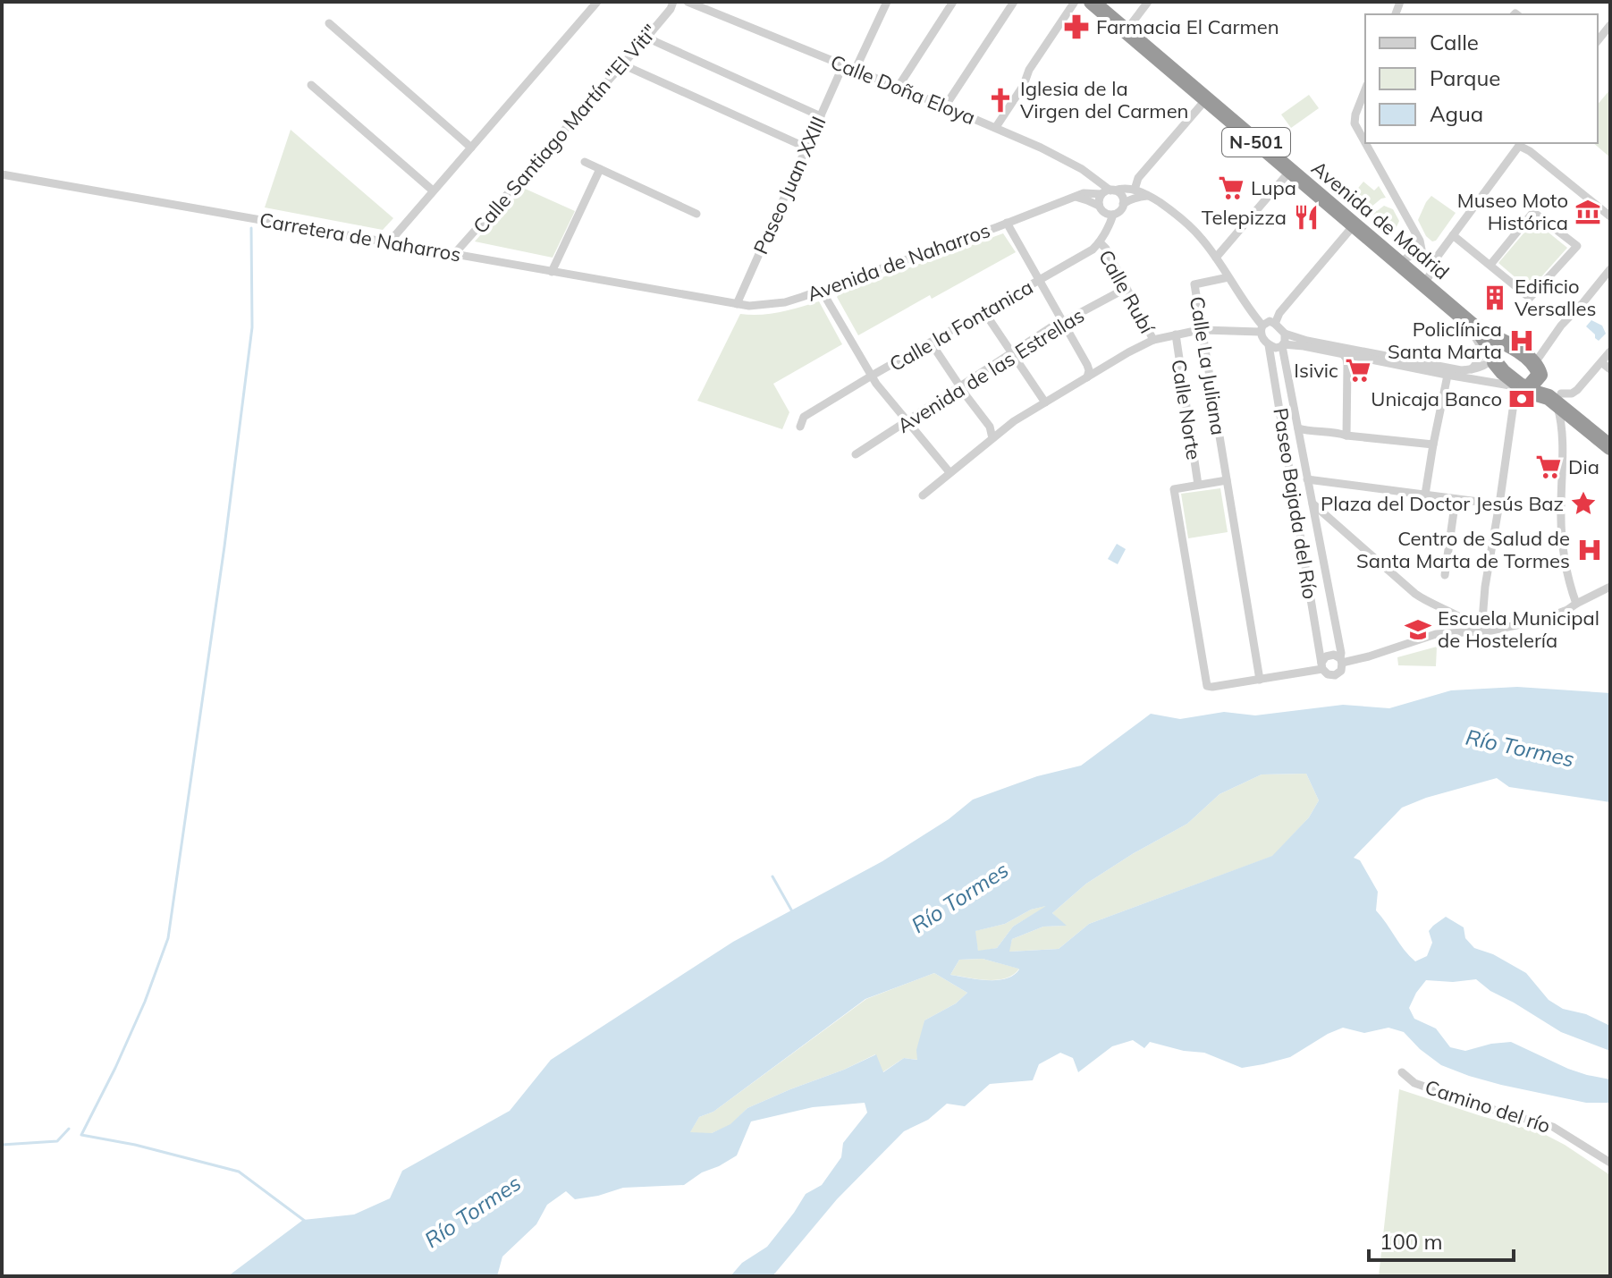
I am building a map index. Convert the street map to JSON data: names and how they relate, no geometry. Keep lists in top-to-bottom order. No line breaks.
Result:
{"streets":{"highway":["N-501","Avenida de Madrid"],"street":["Calle Doña Eloya","Calle Santiago Martín \"El Viti\"","Paseo Juan XXIII","Carretera de Naharros","Avenida de Naharros","Calle Rubí","Calle la Fontanica","Calle La Juliana","Avenida de las Estrellas","Calle Norte","Paseo Bajada del Río","Camino del río"]},"crossings":[["Calle Doña Eloya","Paseo Juan XXIII"],["Calle Doña Eloya","Avenida de Naharros"],["Calle Doña Eloya","Calle la Fontanica"],["Calle Santiago Martín \"El Viti\"","Carretera de Naharros"],["N-501","Avenida de Madrid"],["Paseo Juan XXIII","Avenida de Naharros"],["Carretera de Naharros","Avenida de Naharros"],["Avenida de Naharros","Calle la Fontanica"],["Avenida de Naharros","Calle La Juliana"],["Avenida de Naharros","Paseo Bajada del Río"],["Calle Rubí","Calle la Fontanica"],["Calle Rubí","Avenida de las Estrellas"]],"water":["Río Tormes"],"places":{"pharmacy":["Farmacia El Carmen"],"church":["Iglesia de la Virgen del Carmen"],"supermarket":["Lupa","Isivic","Dia"],"museum":["Museo Moto Histórica"],"restaurant":["Telepizza"],"building":["Edificio Versalles"],"hospital":["Policlínica Santa Marta","Centro de Salud de Santa Marta de Tormes"],"bank":["Unicaja Banco"],"place":["Plaza del Doctor Jesús Baz"],"school or university":["Escuela Municipal de Hostelería"]},"legend":["Calle","Parque","Agua"],"scale_bar":"100 m"}
